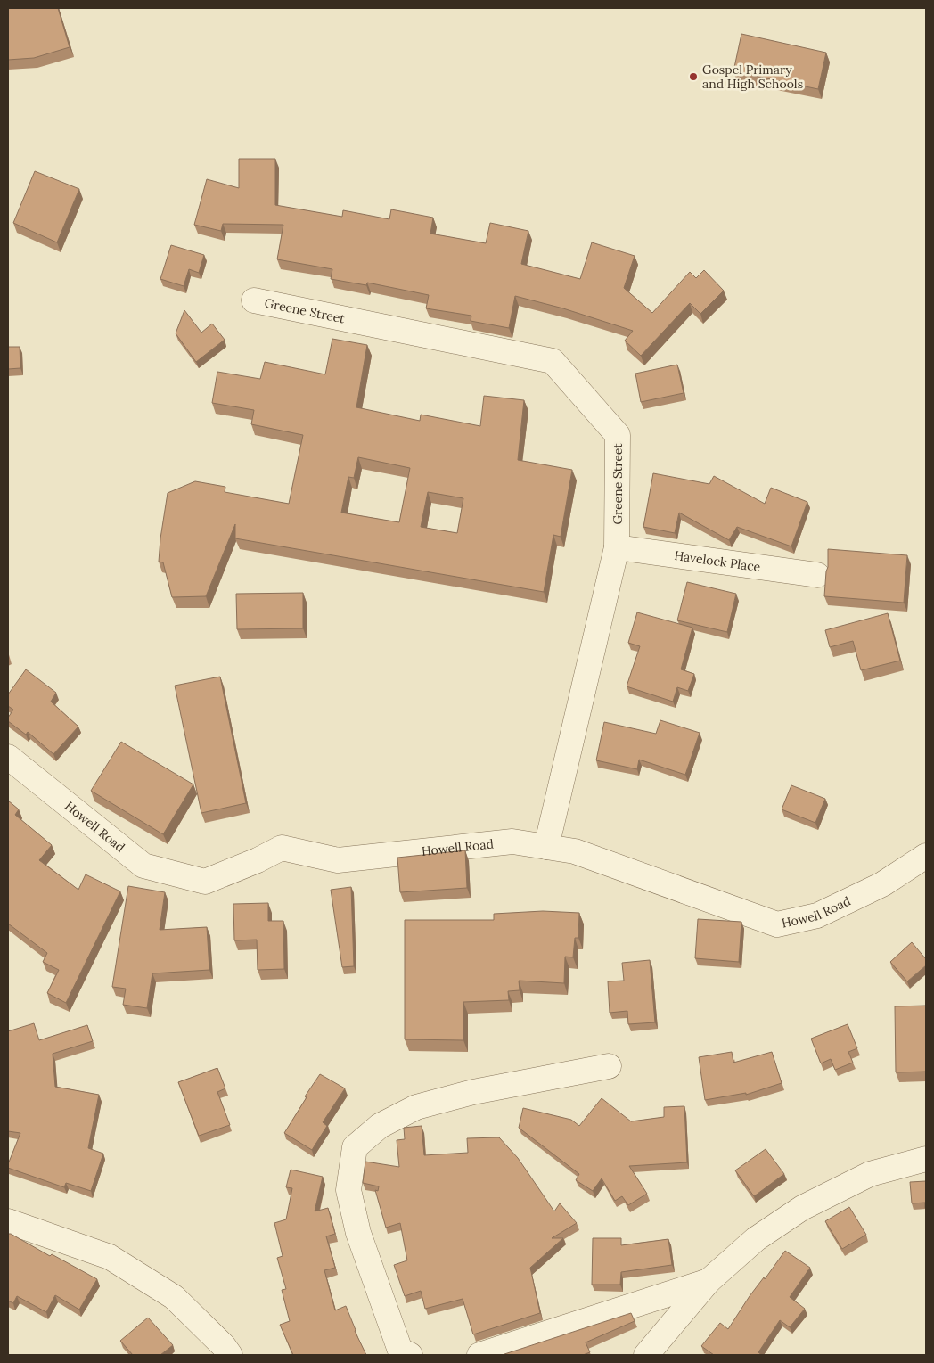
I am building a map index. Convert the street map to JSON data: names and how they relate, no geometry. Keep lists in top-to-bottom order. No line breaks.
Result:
{"streets":{"street":["Greene Street","Havelock Place","Howell Road"]},"crossings":[["Greene Street","Havelock Place"],["Greene Street","Howell Road"]],"places":["Gospel Primary and High Schools"]}
